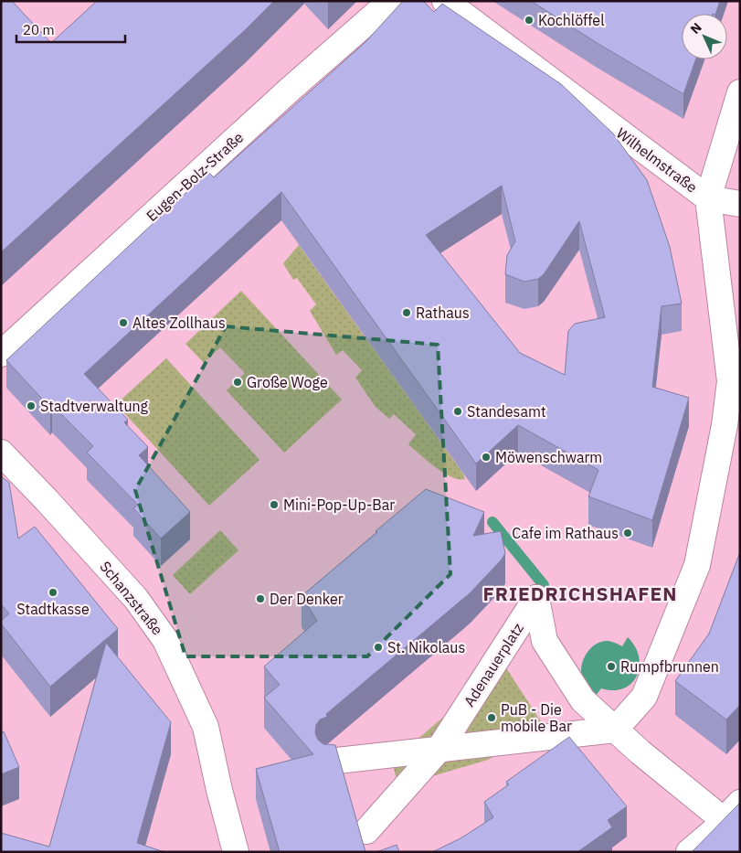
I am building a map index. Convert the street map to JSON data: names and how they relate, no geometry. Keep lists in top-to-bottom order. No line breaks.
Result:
{"streets":{"street":["Wilhelmstraße","Eugen-Bolz-Straße","Schanzstraße","Adenauerplatz"]},"crossings":[["Wilhelmstraße","Adenauerplatz"]],"districts":["FRIEDRICHSHAFEN"],"places":["Kochlöffel","Rathaus","Altes Zollhaus","Große Woge","Stadtverwaltung","Standesamt","Möwenschwarm","Mini-Pop-Up-Bar","Cafe im Rathaus","Stadtkasse","Der Denker","St. Nikolaus","Rumpfbrunnen","PuB - Die mobile Bar"],"scale_bar":"20 m","north":"top left"}
